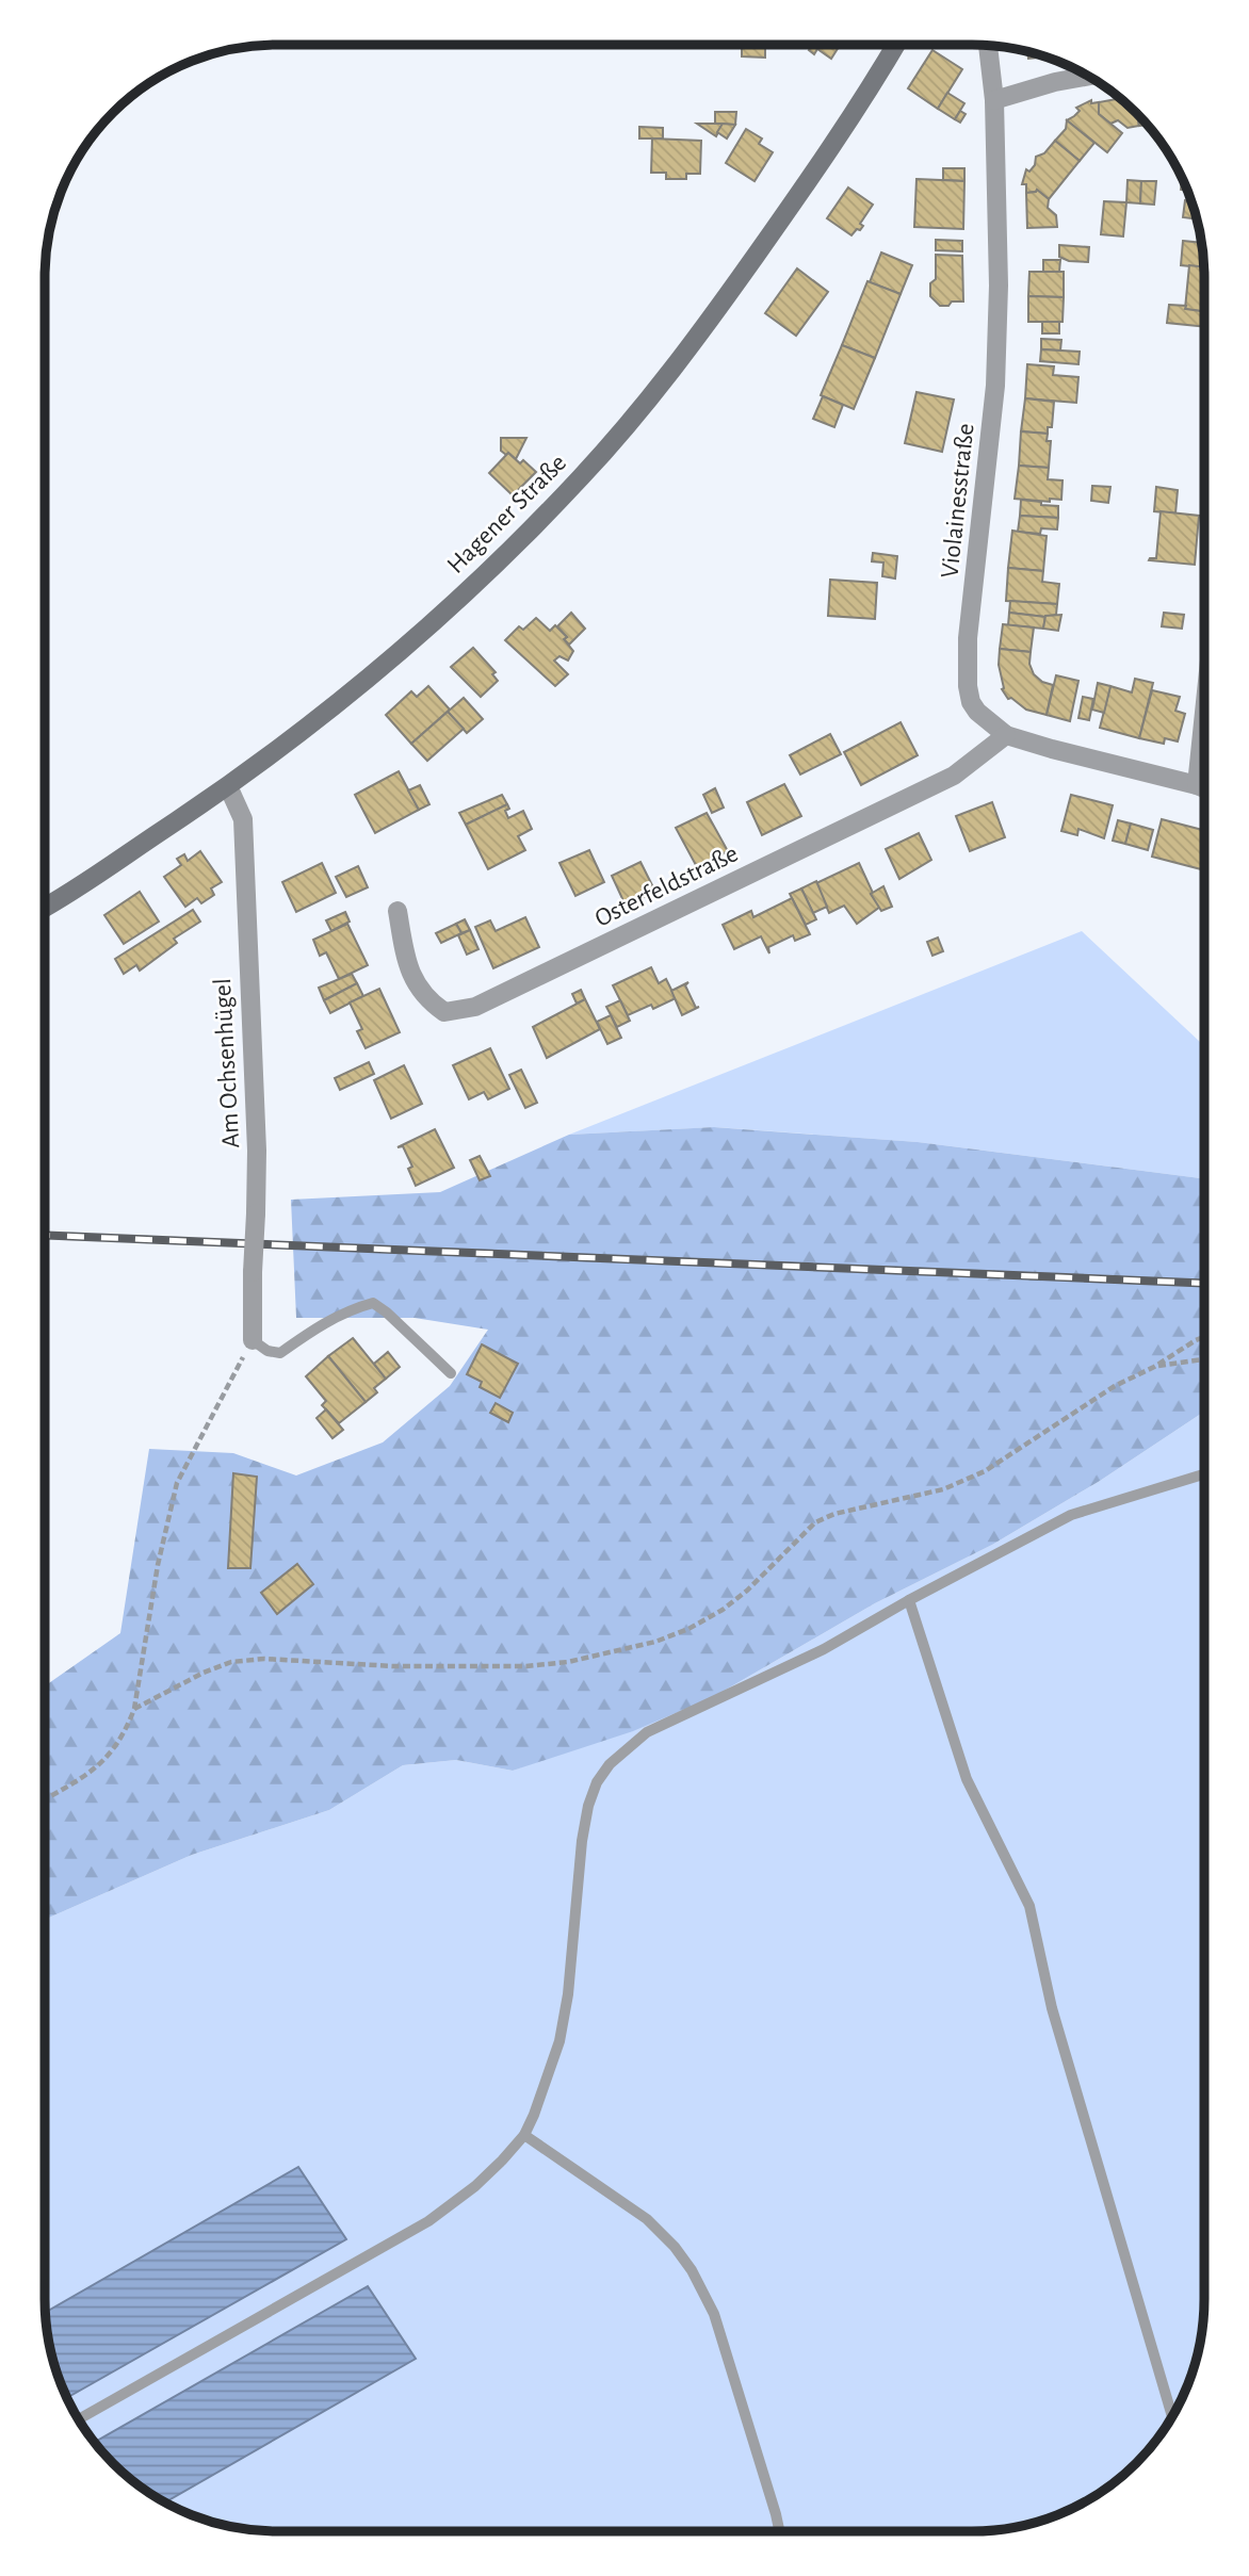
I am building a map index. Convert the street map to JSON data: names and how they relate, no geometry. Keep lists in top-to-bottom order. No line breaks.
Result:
{"streets":{"main road":["Hagener Straße"],"street":["Violainesstraße","Osterfeldstraße","Am Ochsenhügel"]},"crossings":[["Violainesstraße","Osterfeldstraße"],["Hagener Straße","Am Ochsenhügel"]]}
